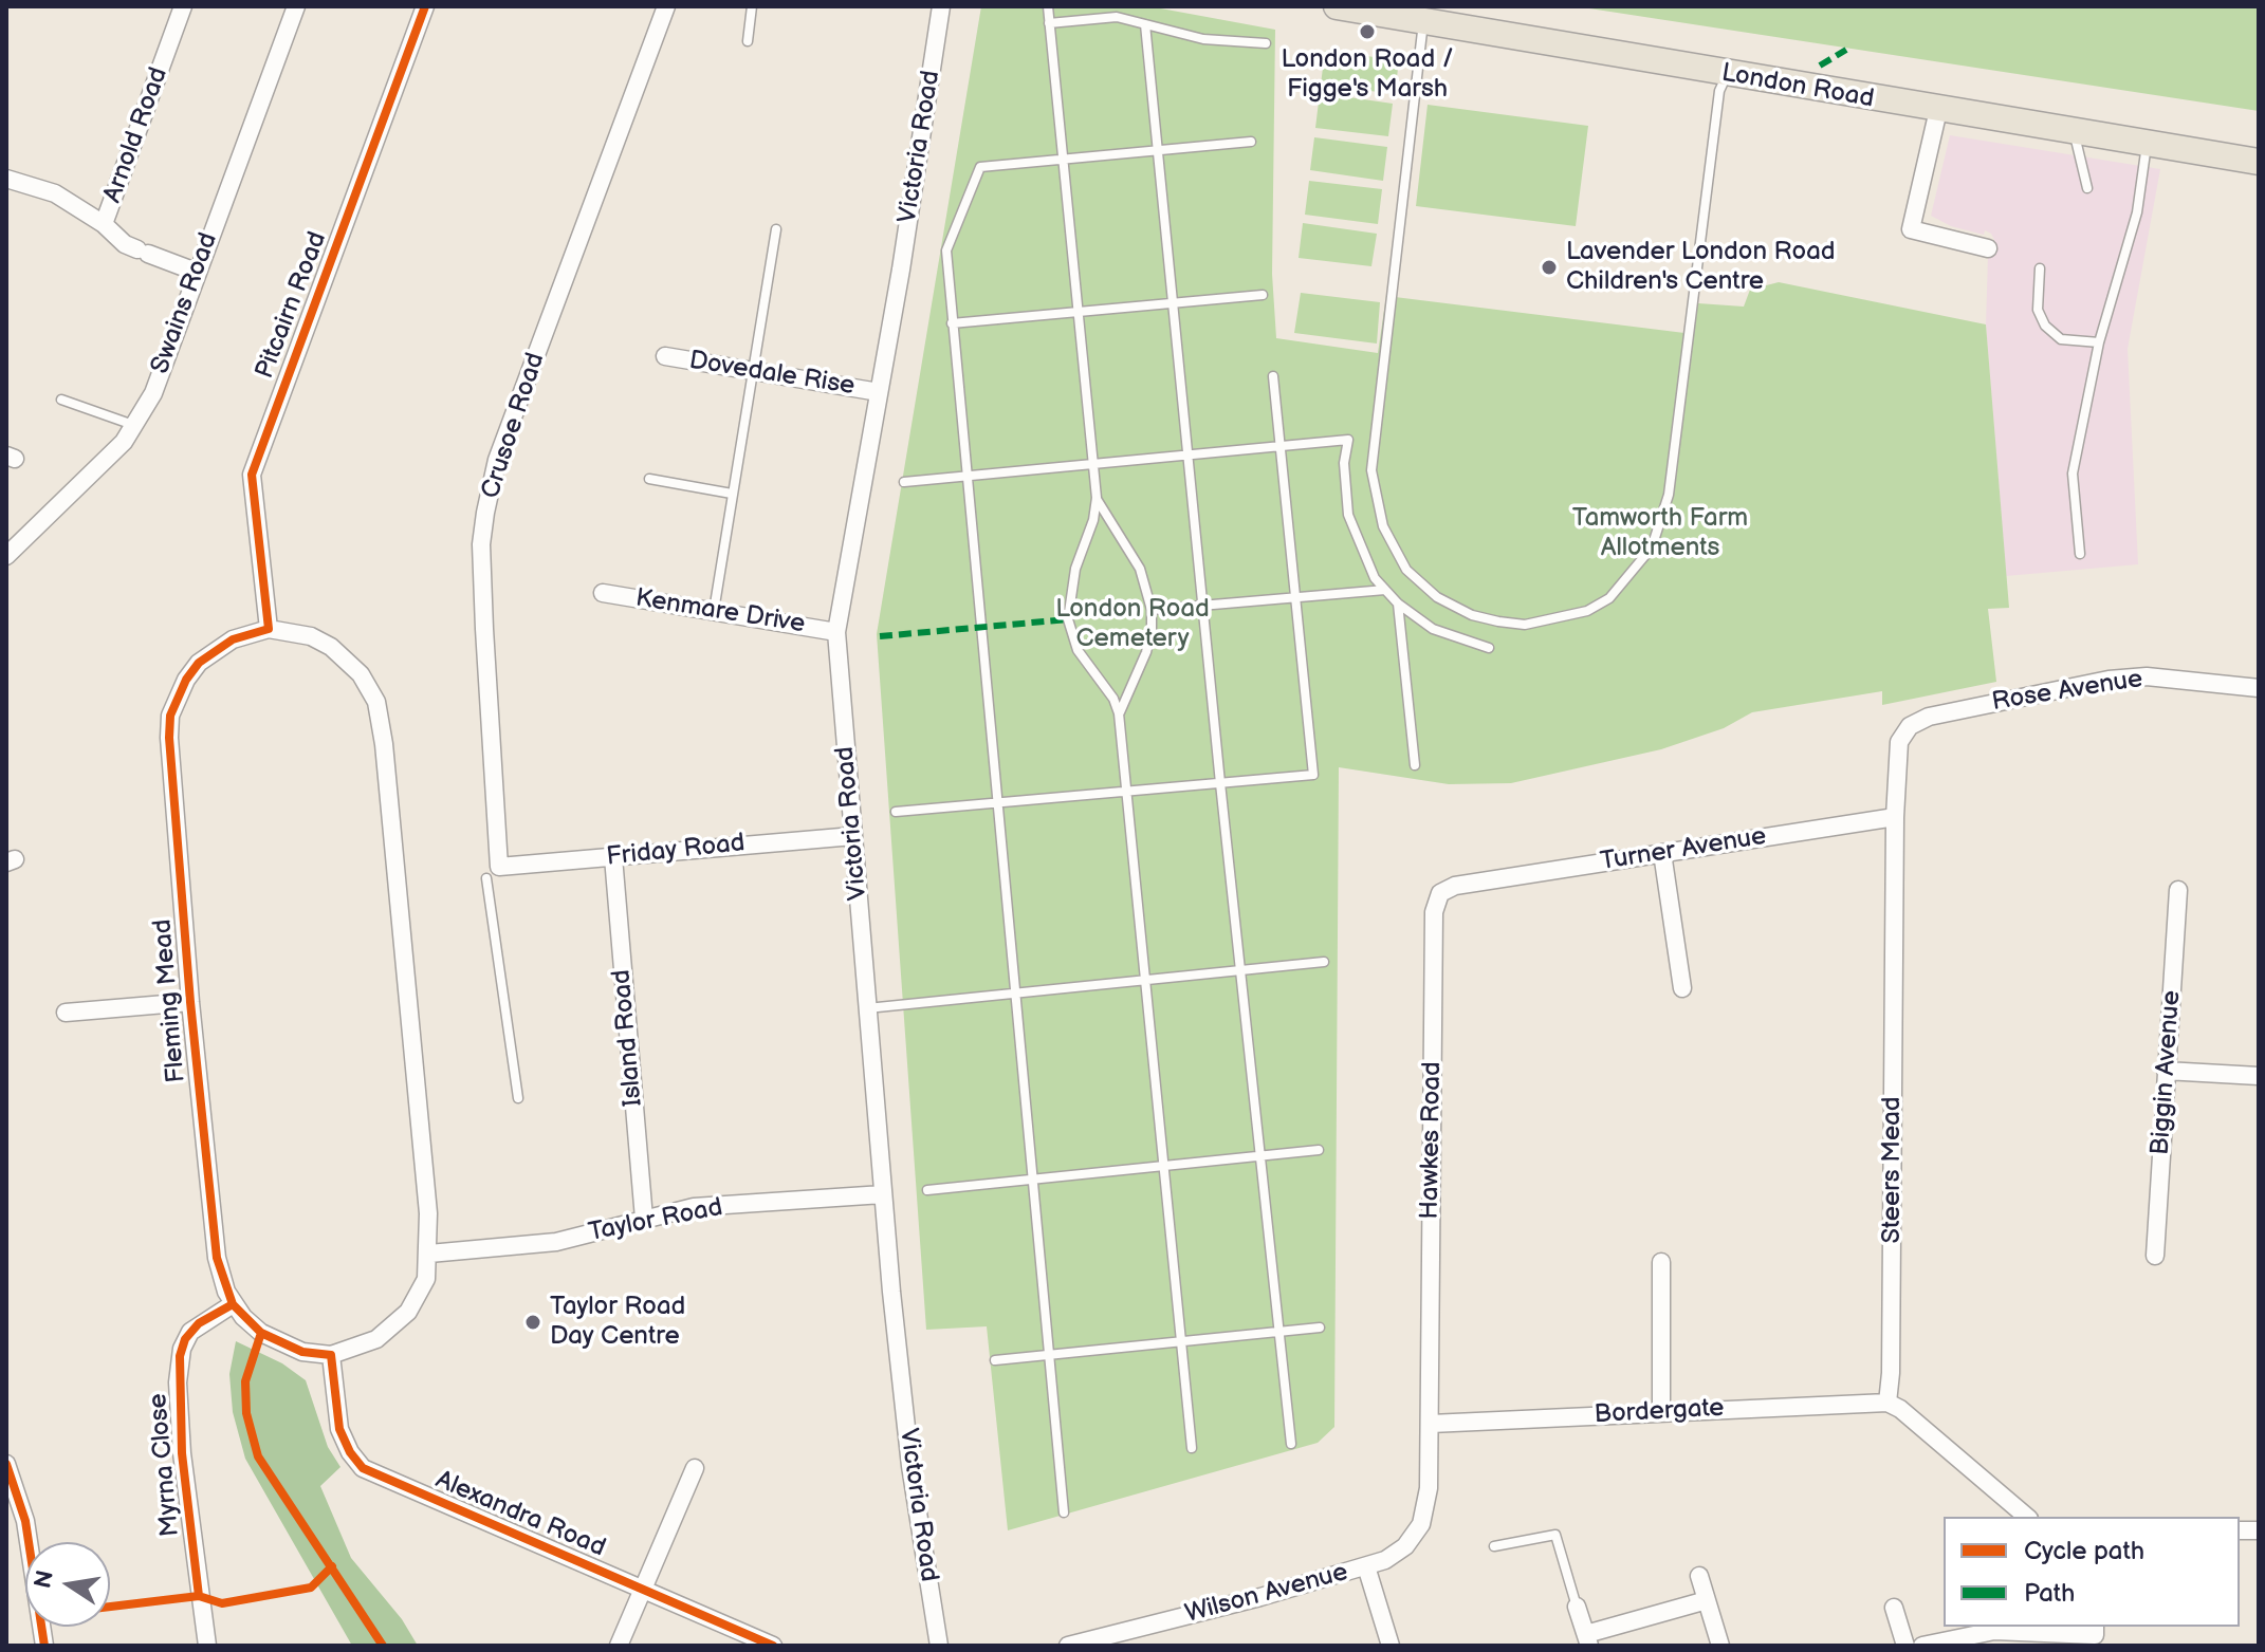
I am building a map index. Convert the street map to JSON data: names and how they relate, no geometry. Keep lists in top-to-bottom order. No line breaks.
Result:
{"streets":{"main road":["London Road"],"street":["Arnold Road","Victoria Road","Swains Road","Pitcairn Road","Dovedale Rise","Crusoe Road","Kenmare Drive","Rose Avenue","Turner Avenue","Friday Road","Fleming Mead","Island Road","Biggin Avenue","Hawkes Road","Steers Mead","Taylor Road","Bordergate","Myrna Close","Alexandra Road","Wilson Avenue"]},"crossings":[["Arnold Road","Swains Road"],["Victoria Road","Dovedale Rise"],["Victoria Road","Kenmare Drive"],["Victoria Road","Friday Road"],["Victoria Road","Taylor Road"],["Pitcairn Road","Fleming Mead"],["Crusoe Road","Friday Road"],["Rose Avenue","Steers Mead"],["Turner Avenue","Hawkes Road"],["Turner Avenue","Steers Mead"],["Friday Road","Island Road"],["Fleming Mead","Taylor Road"],["Fleming Mead","Myrna Close"],["Fleming Mead","Alexandra Road"],["Island Road","Taylor Road"],["Hawkes Road","Bordergate"],["Hawkes Road","Wilson Avenue"],["Steers Mead","Bordergate"],["Bordergate","Wilson Avenue"]],"parks":["Tamworth Farm Allotments","London Road Cemetery"],"places":["London Road / Figge's Marsh","Lavender London Road Children's Centre","Taylor Road Day Centre"],"legend":["Cycle path","Path"],"north":"left"}
